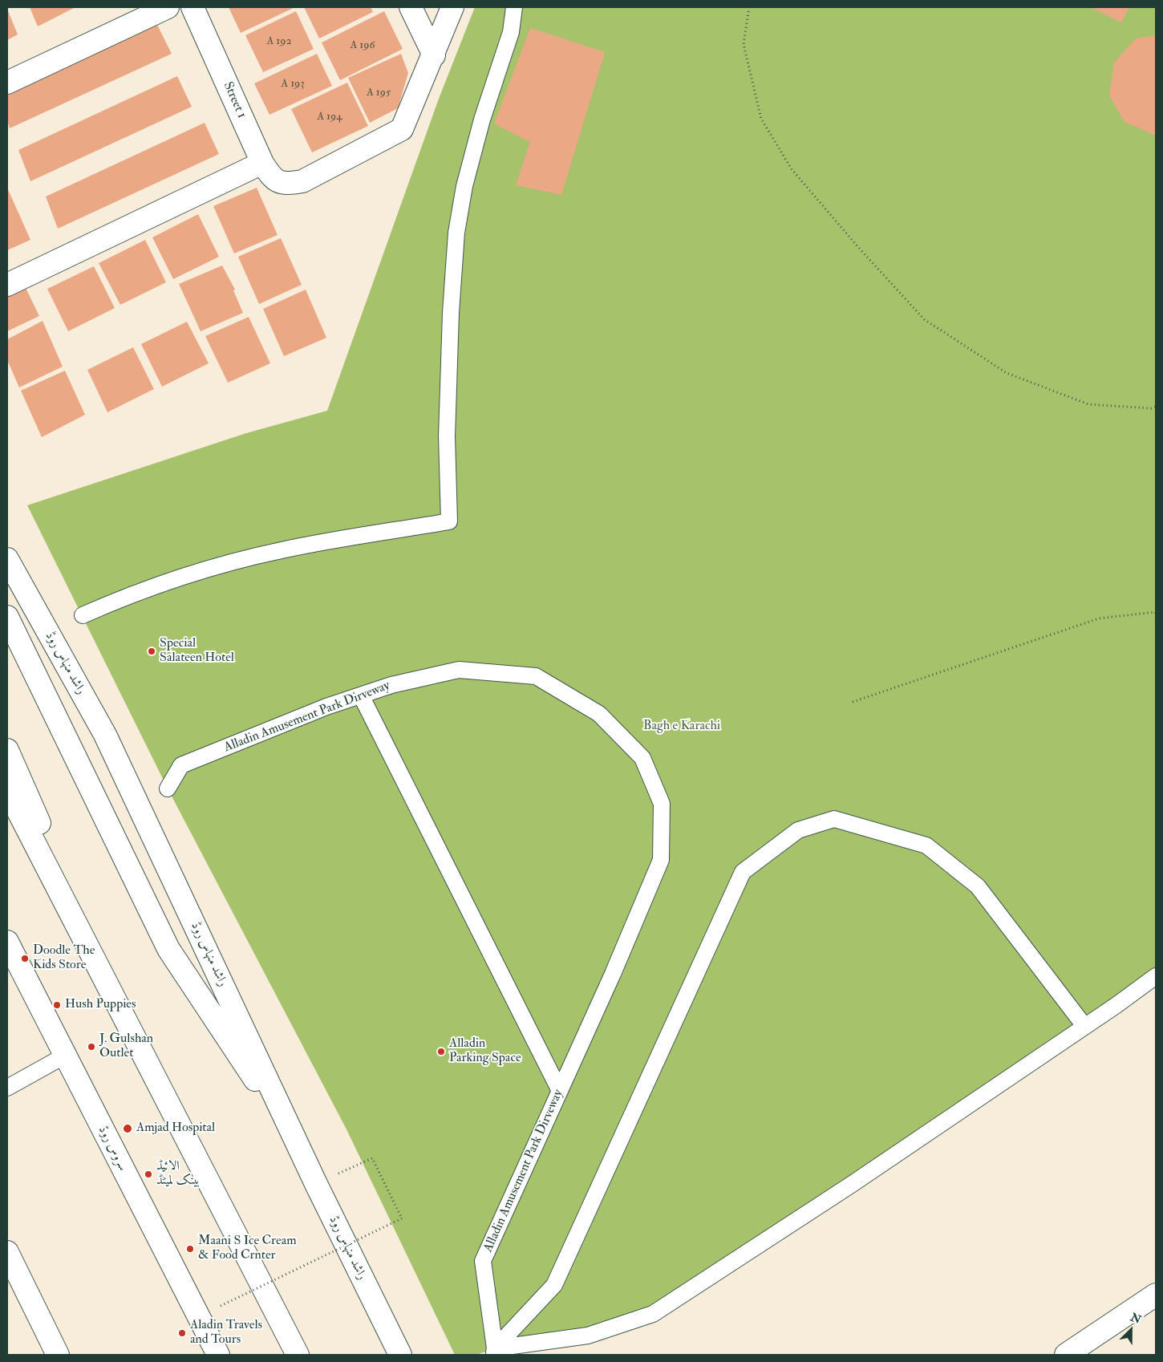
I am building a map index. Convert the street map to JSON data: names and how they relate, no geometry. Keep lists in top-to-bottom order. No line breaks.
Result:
{"streets":{"main road":["Street 1","راشد منہاس روڈ","سروس روڈ"],"lane":["Alladin Amusement Park Dirveway"]},"parks":["Bagh e Karachi"],"places":["Special Salateen Hotel","Doodle The Kids Store","Hush Puppies","J. Gulshan Outlet","Alladin Parking Space","Amjad Hospital","الائیڈ بینک لمیٹڈ","Maani S Ice Cream & Food Crnter","Aladin Travels and Tours"],"house_numbers":["A 192","A 196","A 193","A 195","A 194"],"north":"top right"}
